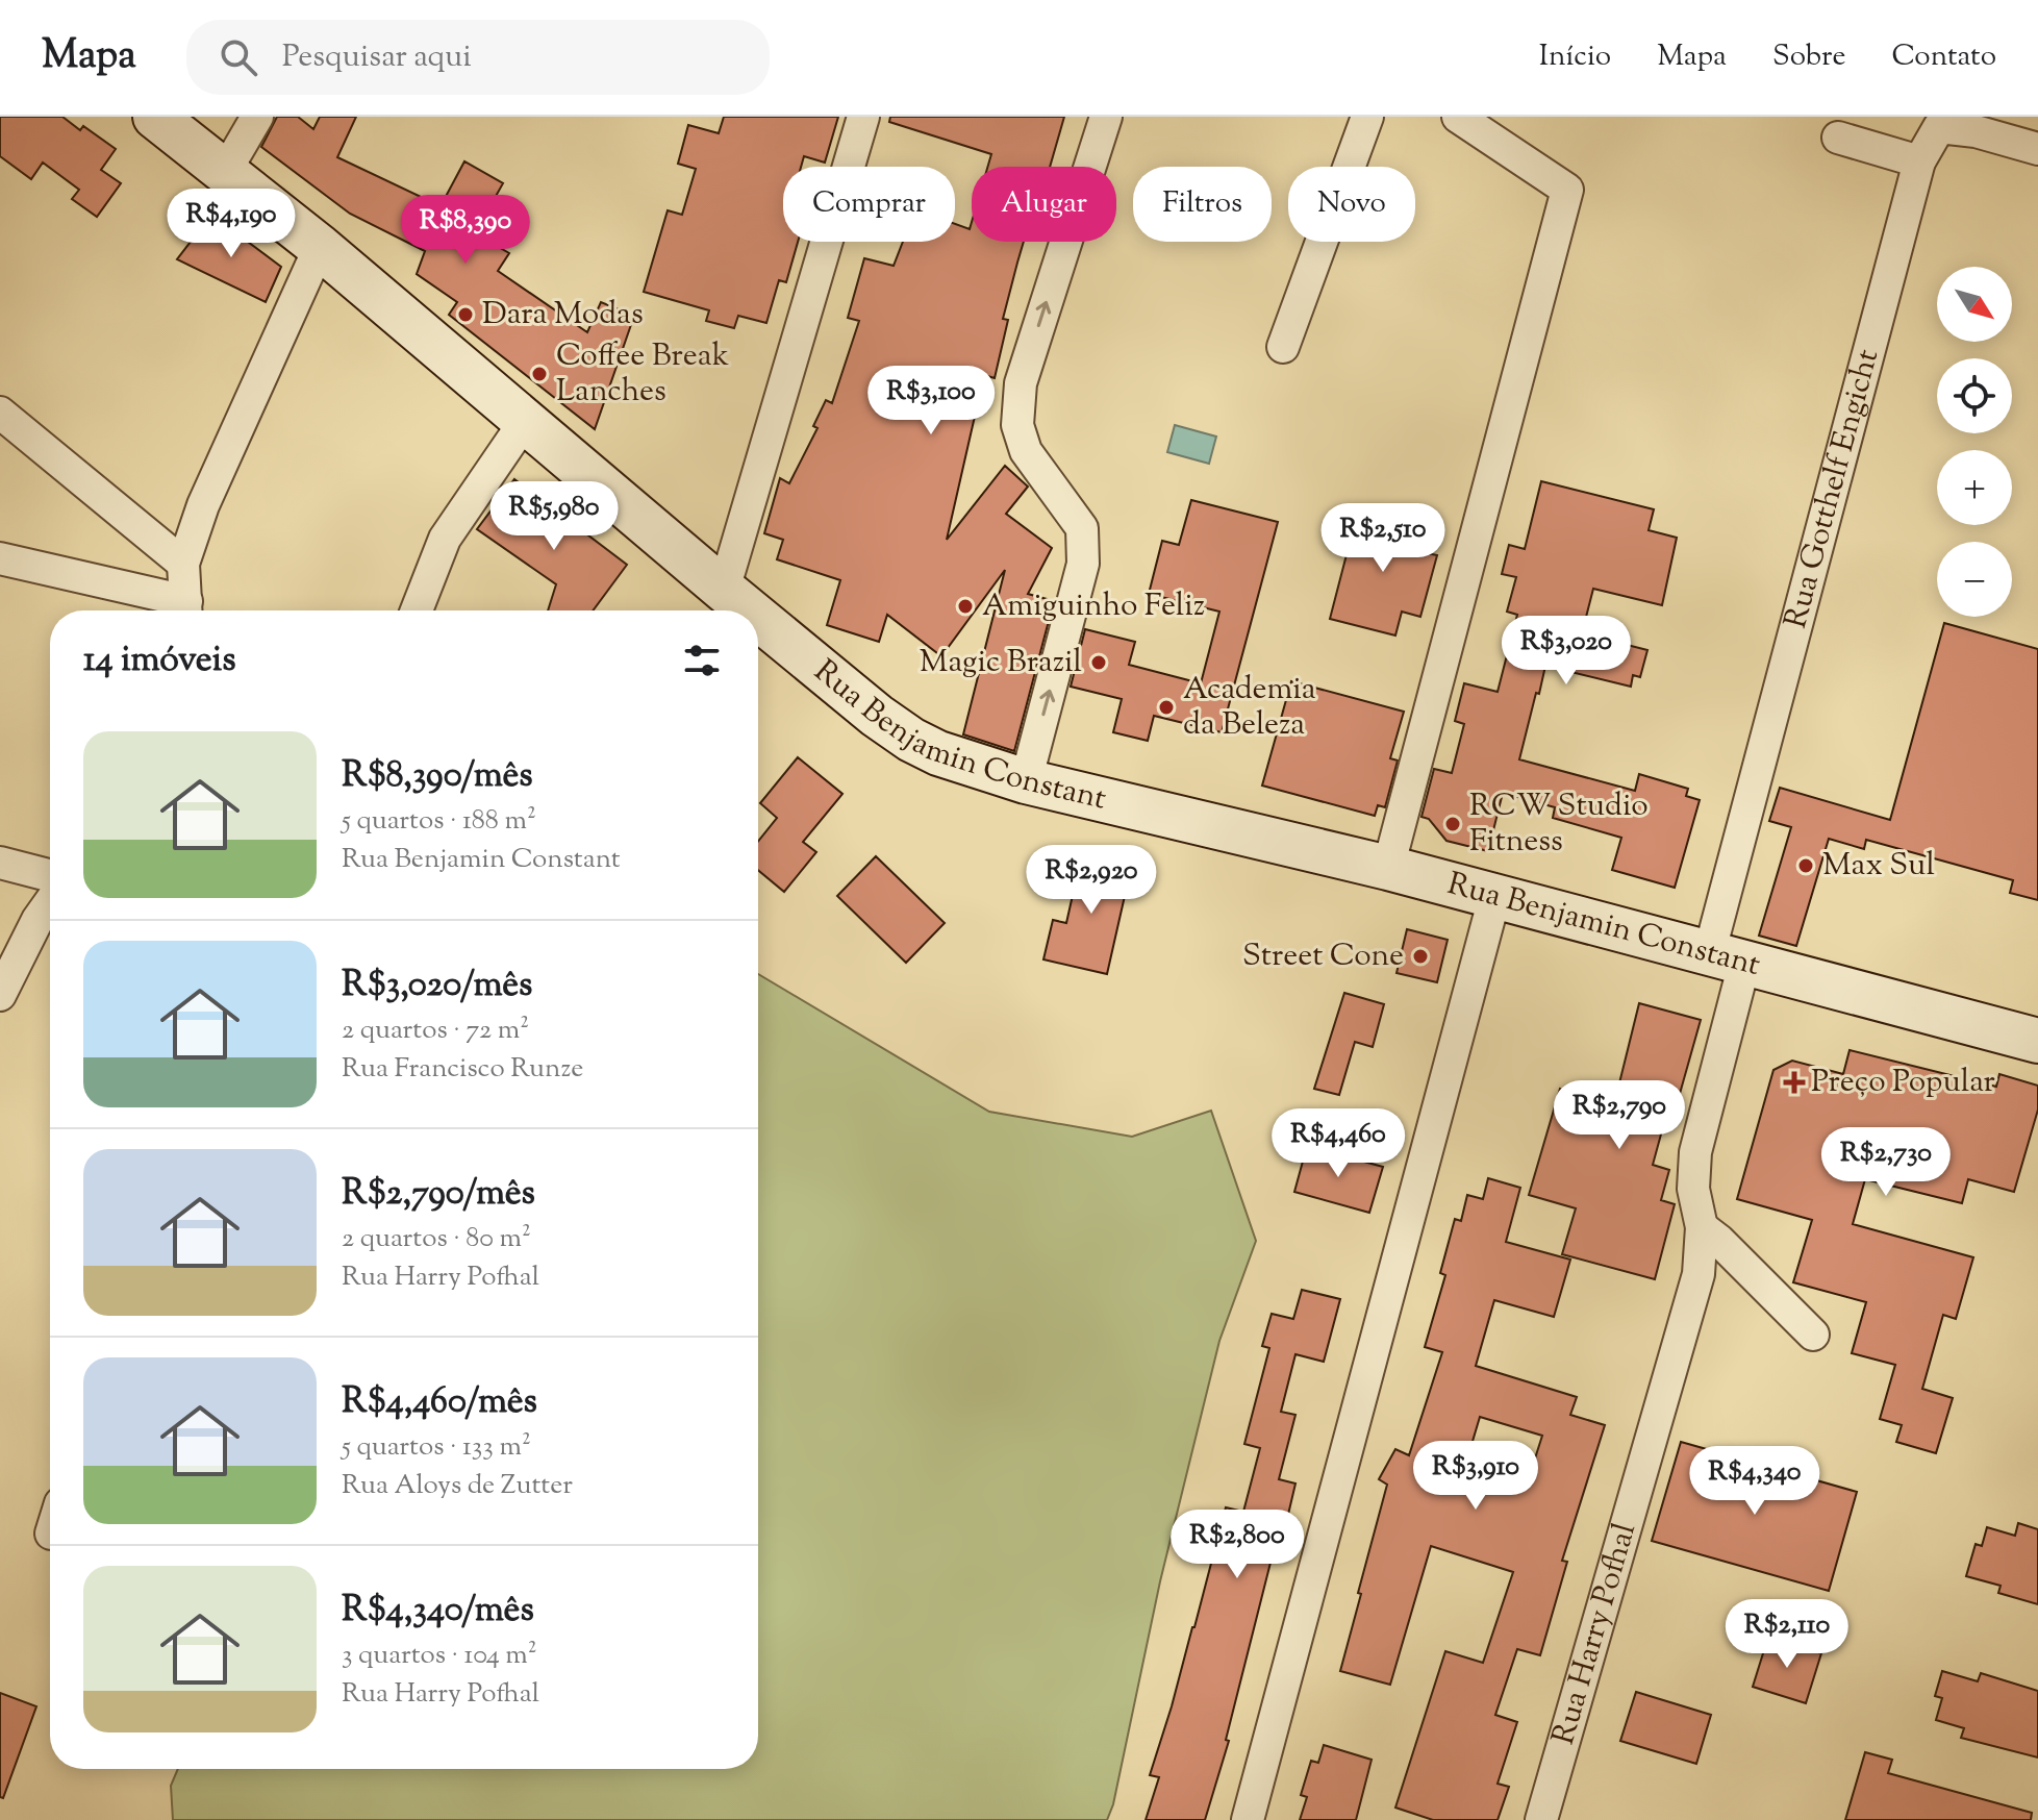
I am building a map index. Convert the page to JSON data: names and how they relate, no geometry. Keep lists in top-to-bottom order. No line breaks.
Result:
{"streets":{"main road":["Rua Benjamin Constant"],"street":["Rua Gotthelf Engicht","Rua Harry Pofhal"]},"crossings":[["Rua Gotthelf Engicht","Rua Benjamin Constant"],["Rua Gotthelf Engicht","Rua Harry Pofhal"],["Rua Benjamin Constant","Rua Harry Pofhal"]],"places":{"other":["Dara Modas","Coffee Break Lanches","Amiguinho Feliz","Magic Brazil","Academia da Beleza","RCW Studio Fitness","Max Sul","Street Cone"],"health":["Preço Popular"]},"north":"bottom right","page":{"header":"Mapa","search":"Pesquisar aqui","nav":["Início","Mapa","Sobre","Contato"],"chip":["Comprar","Alugar","Filtros","Novo"],"price":["R$4,190","R$8,390","R$3,100","R$5,980","R$2,510","R$3,020","R$2,920","R$2,790","R$4,460","R$2,730","R$3,910","R$4,340","R$2,800","R$2,110"],"map_buttons":["+","−"],"heading":"14 imóveis","list":[{"name":"R$8,390/mês","note":"5 quartos · 188 m² · Rua Benjamin Constant"},{"name":"R$3,020/mês","note":"2 quartos · 72 m² · Rua Francisco Runze"},{"name":"R$2,790/mês","note":"2 quartos · 80 m² · Rua Harry Pofhal"},{"name":"R$4,460/mês","note":"5 quartos · 133 m² · Rua Aloys de Zutter"},{"name":"R$4,340/mês","note":"3 quartos · 104 m² · Rua Harry Pofhal"}]}}
